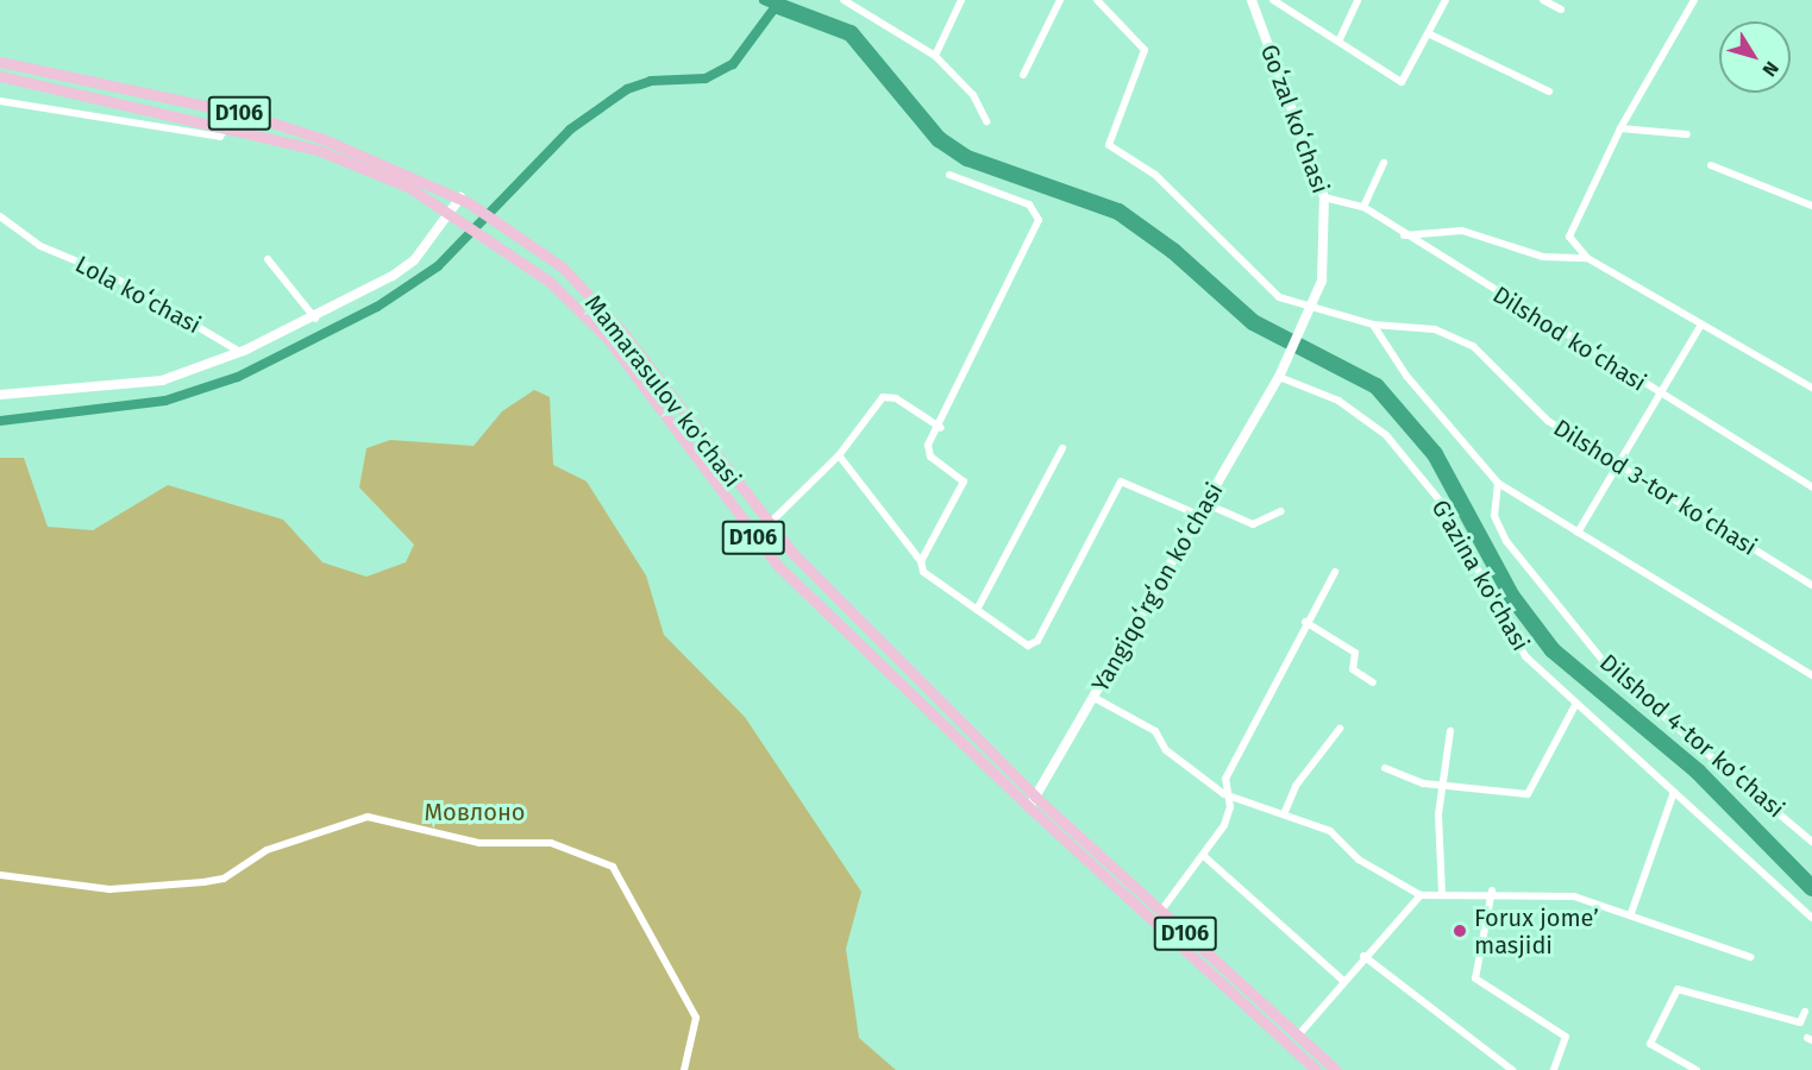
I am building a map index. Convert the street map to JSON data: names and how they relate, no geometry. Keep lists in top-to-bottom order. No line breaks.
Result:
{"streets":{"main road":["D106","Mamarasulov ko'chasi"],"street":["Goʻzal koʻchasi","Lola koʻchasi","Dilshod koʻchasi","Dilshod 3-tor koʻchasi","G'azina ko'chasi","Yangiqoʻrgʻon koʻchasi","Dilshod 4-tor koʻchasi"]},"crossings":[["D106","Mamarasulov ko'chasi"],["D106","Yangiqoʻrgʻon koʻchasi"],["Goʻzal koʻchasi","Dilshod koʻchasi"],["Goʻzal koʻchasi","Dilshod 3-tor koʻchasi"],["Goʻzal koʻchasi","Yangiqoʻrgʻon koʻchasi"],["Mamarasulov ko'chasi","Yangiqoʻrgʻon koʻchasi"],["G'azina ko'chasi","Yangiqoʻrgʻon koʻchasi"]],"parks":["Мовлоно"],"places":["Forux jome’ masjidi"],"north":"bottom right"}
